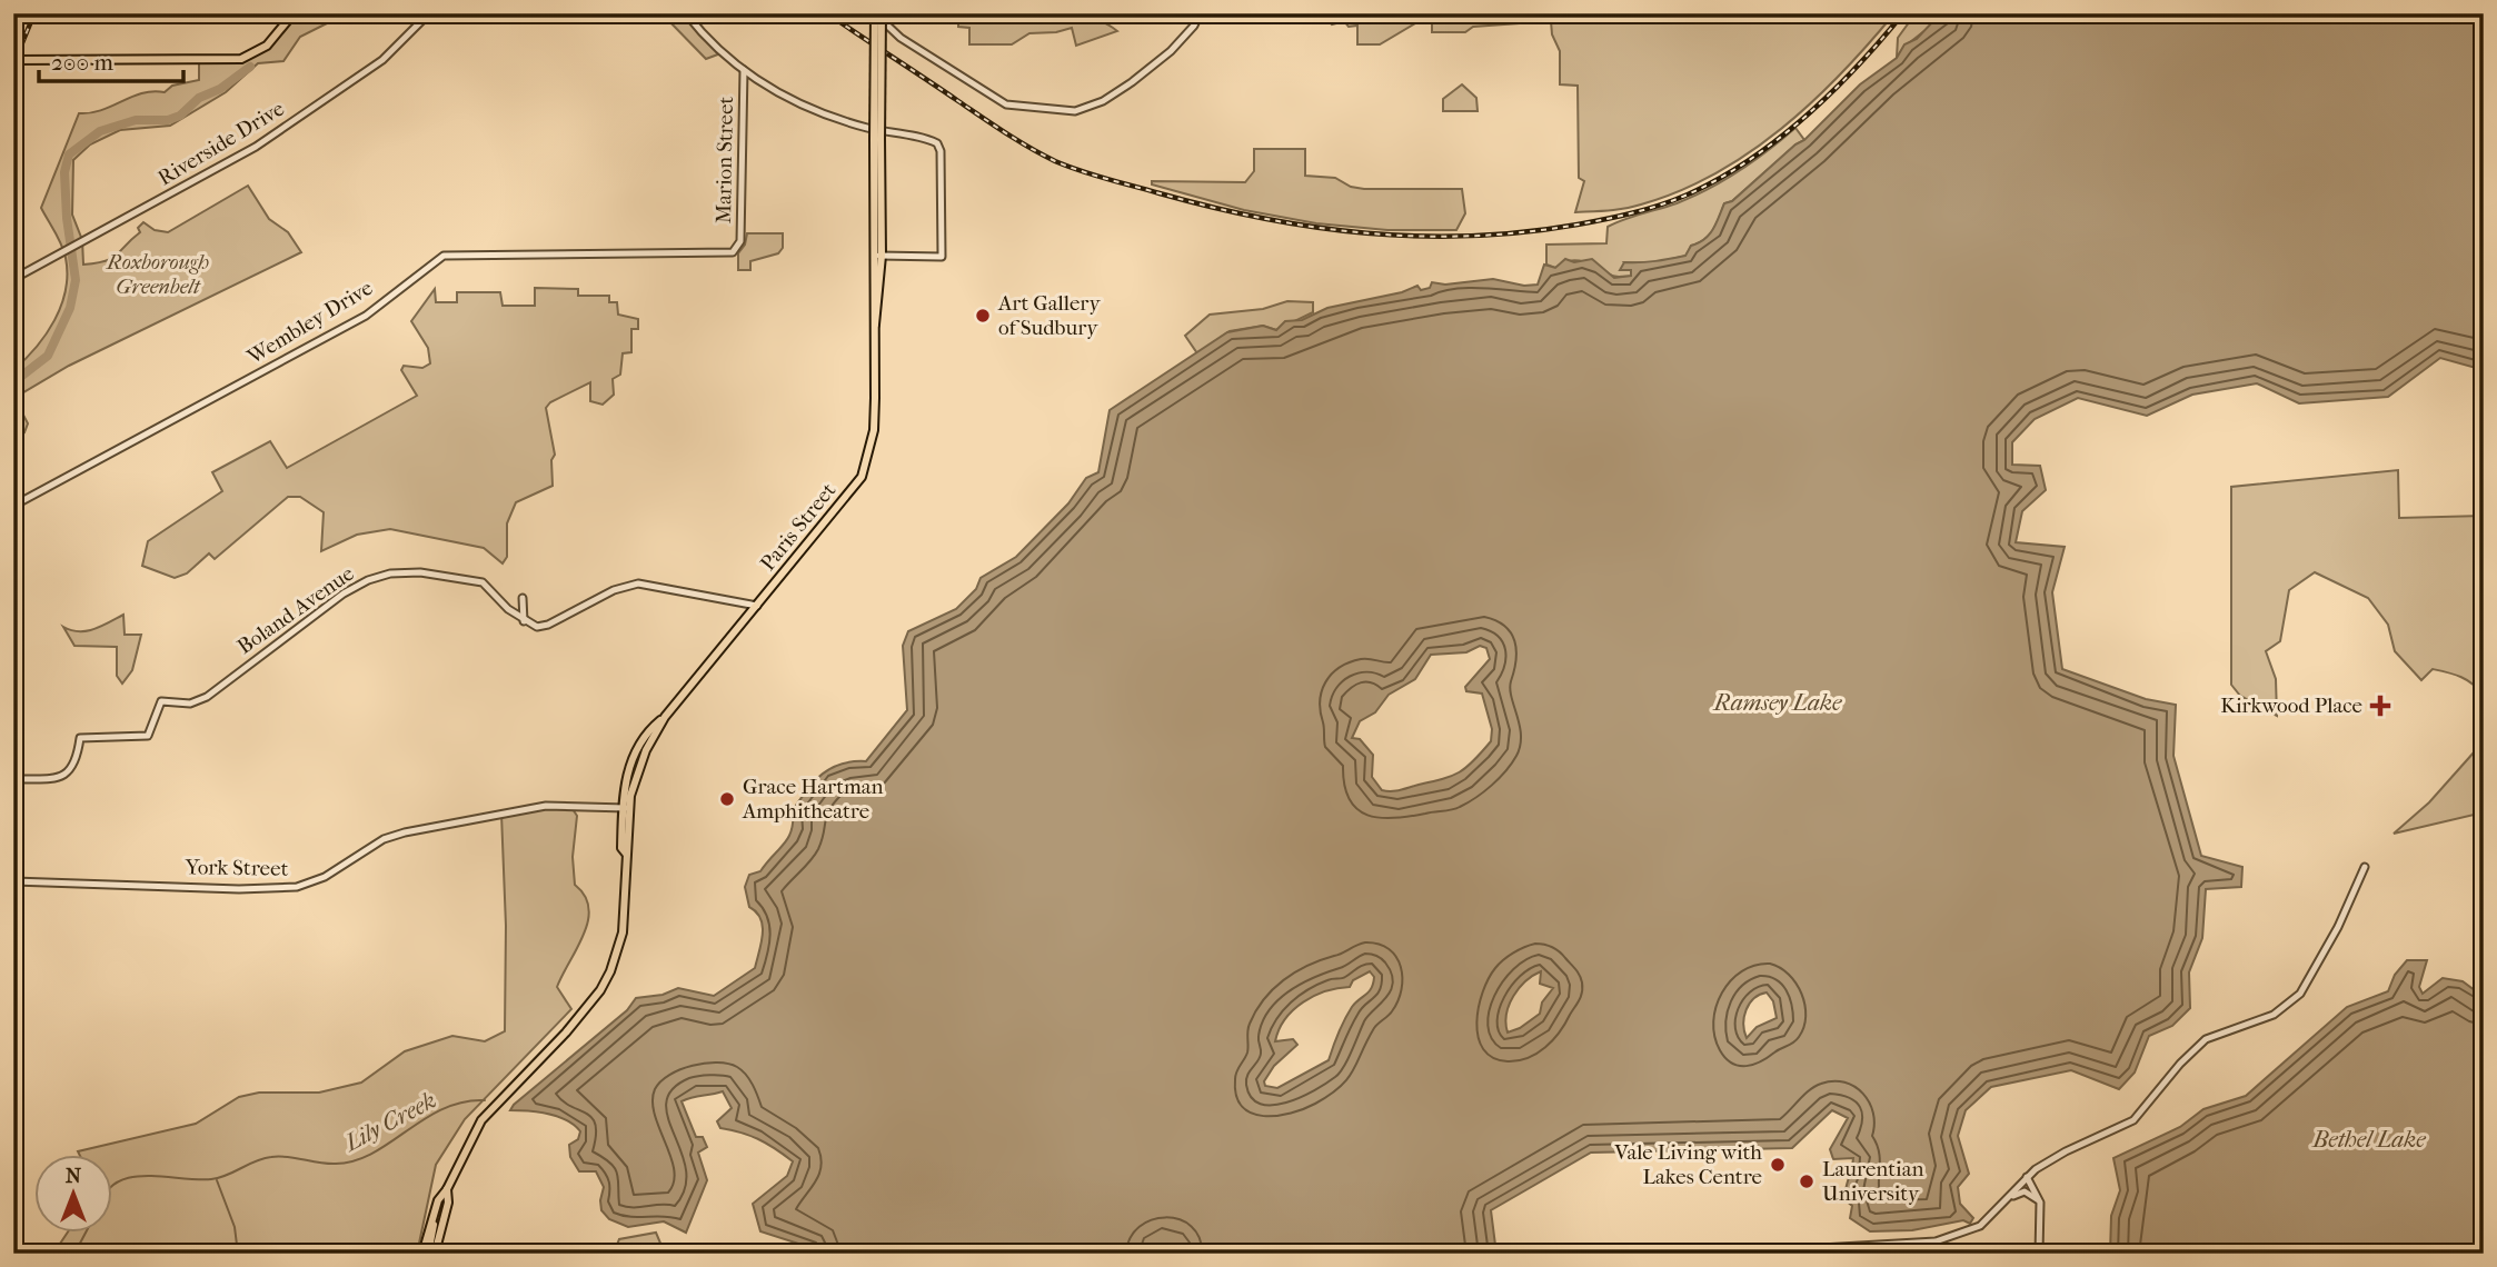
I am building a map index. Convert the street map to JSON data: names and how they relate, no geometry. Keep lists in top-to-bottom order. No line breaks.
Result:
{"streets":{"main road":["Paris Street"],"street":["Riverside Drive","Marion Street","Wembley Drive","Boland Avenue","York Street"]},"crossings":[["Marion Street","Wembley Drive"],["Paris Street","York Street"]],"water":["Ramsey Lake","Lily Creek","Bethel Lake"],"parks":["Roxborough Greenbelt"],"places":{"other":["Art Gallery of Sudbury","Grace Hartman Amphitheatre","Vale Living with Lakes Centre","Laurentian University"],"health":["Kirkwood Place"]},"scale_bar":"200 m","north":"top"}
